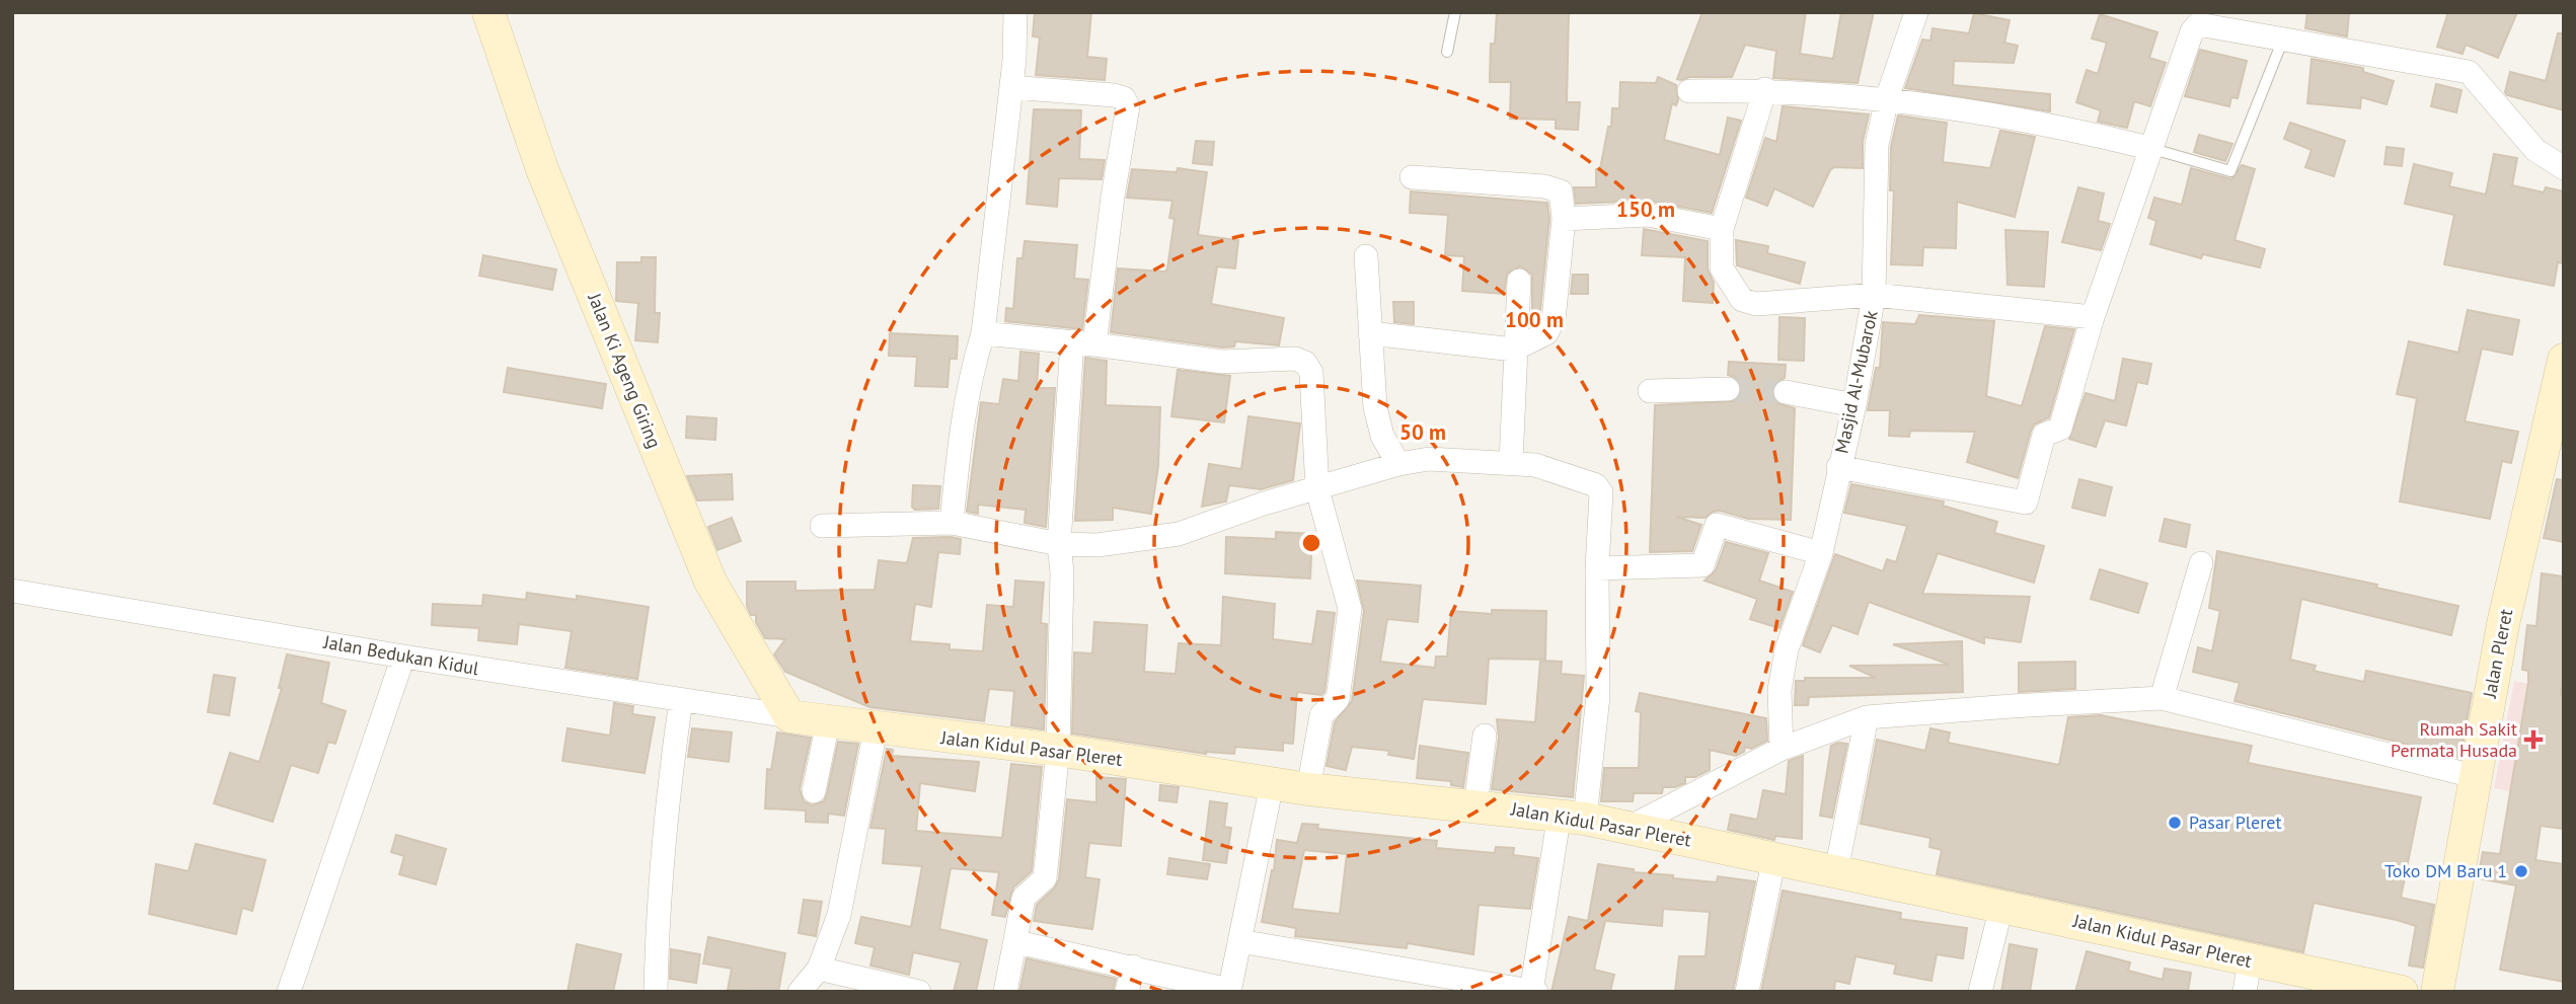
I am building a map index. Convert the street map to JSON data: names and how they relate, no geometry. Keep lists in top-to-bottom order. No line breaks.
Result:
{"streets":{"street":["Jalan Ki Ageng Giring","Masjid Al-Mubarok","Jalan Pleret","Jalan Bedukan Kidul","Jalan Kidul Pasar Pleret"]},"crossings":[["Jalan Ki Ageng Giring","Jalan Bedukan Kidul"],["Jalan Ki Ageng Giring","Jalan Kidul Pasar Pleret"],["Jalan Bedukan Kidul","Jalan Kidul Pasar Pleret"]],"places":{"health":["Rumah Sakit Permata Husada"],"other":["Pasar Pleret","Toko DM Baru 1"]},"rings":["150 m","100 m","50 m"]}
